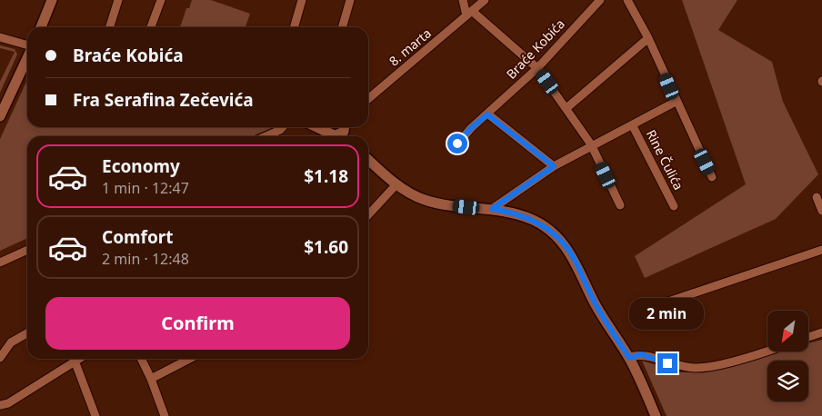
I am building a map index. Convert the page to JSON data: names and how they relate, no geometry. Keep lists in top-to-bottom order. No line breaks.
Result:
{"streets":{"street":["8. marta","Braće Kobića","Rine Čulića"]},"north":"bottom left","page":{"banner":["Braće Kobića","Fra Serafina Zečevića"],"list":[{"name":"Economy","note":"1 min · 12:47","value":"$1.18"},{"name":"Comfort","note":"2 min · 12:48","value":"$1.60"}],"buttons":"Confirm","bubble":"2 min"}}
